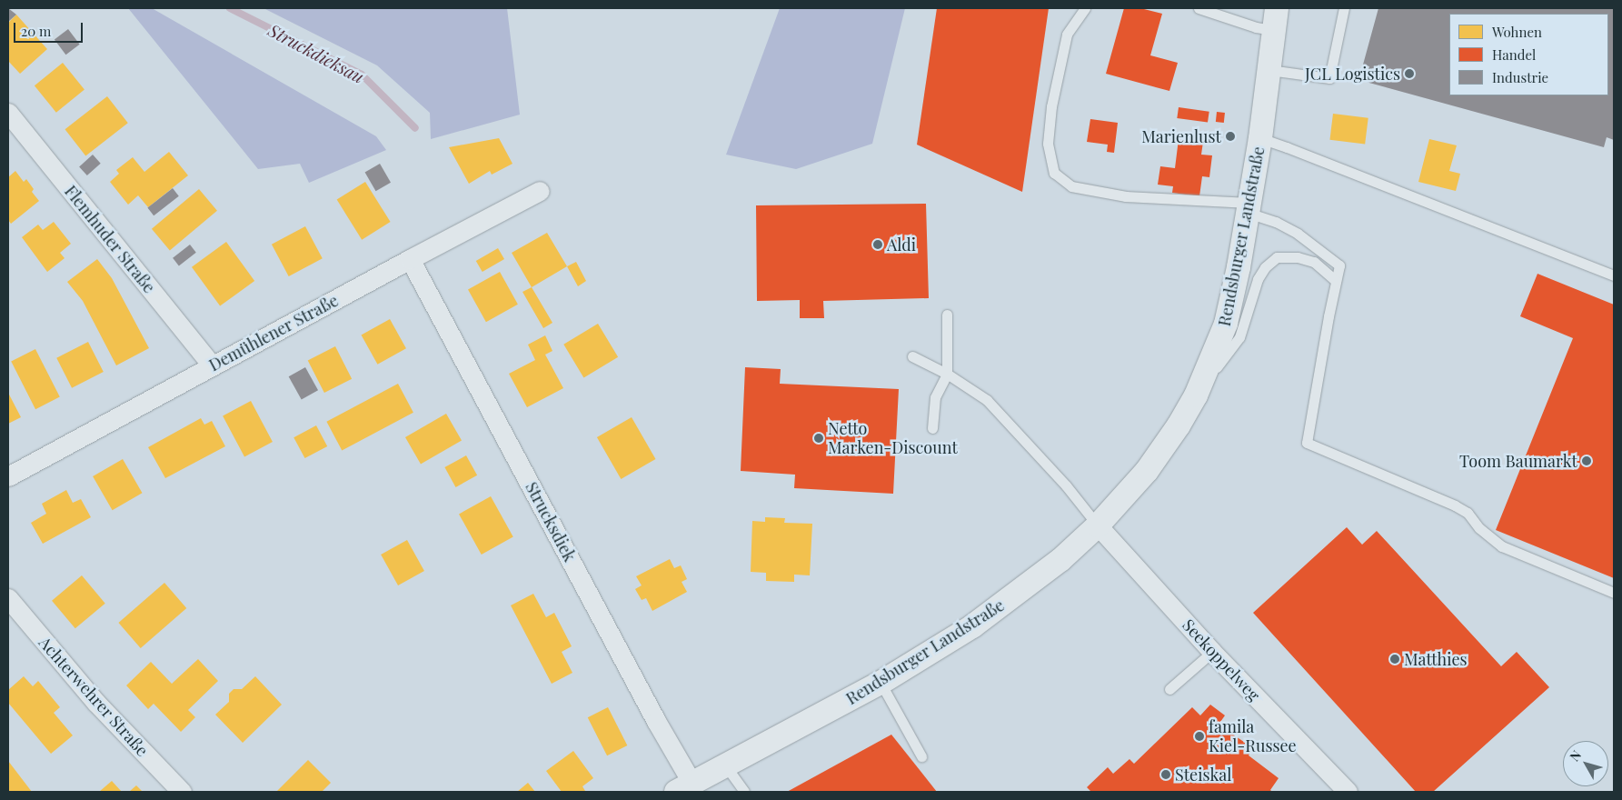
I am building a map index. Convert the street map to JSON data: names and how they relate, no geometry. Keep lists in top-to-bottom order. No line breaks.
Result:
{"streets":{"street":["Rendsburger Landstraße","Flemhuder Straße","Demühlener Straße","Strucksdiek","Seekoppelweg","Achterwehrer Straße"]},"crossings":[["Rendsburger Landstraße","Strucksdiek"],["Rendsburger Landstraße","Seekoppelweg"],["Flemhuder Straße","Demühlener Straße"],["Demühlener Straße","Strucksdiek"]],"water":["Struckdieksau"],"places":["JCL Logistics","Marienlust","Aldi","Netto Marken-Discount","Toom Baumarkt","Matthies","famila Kiel-Russee","Steiskal"],"legend":["Wohnen","Handel","Industrie"],"scale_bar":"20 m","north":"top left"}
